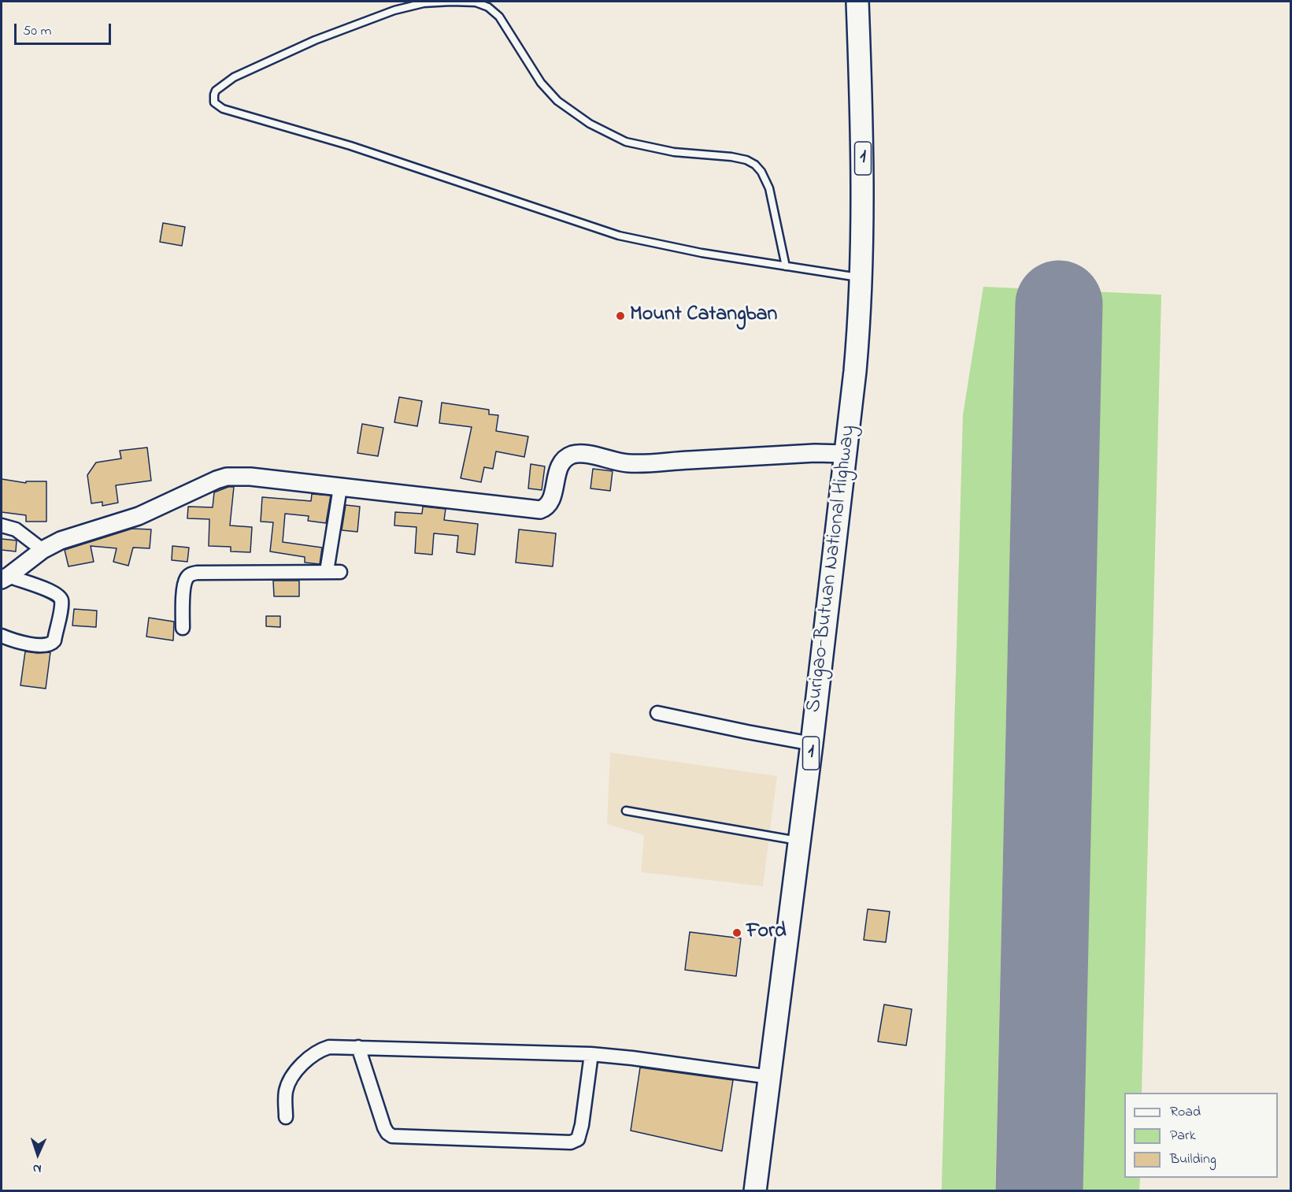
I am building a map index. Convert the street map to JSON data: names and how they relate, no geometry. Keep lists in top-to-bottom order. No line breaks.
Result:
{"streets":{"highway":["1","Surigao-Butuan National Highway"]},"places":["Mount Catangban","Ford"],"legend":["Road","Park","Building"],"scale_bar":"50 m","north":"bottom"}
